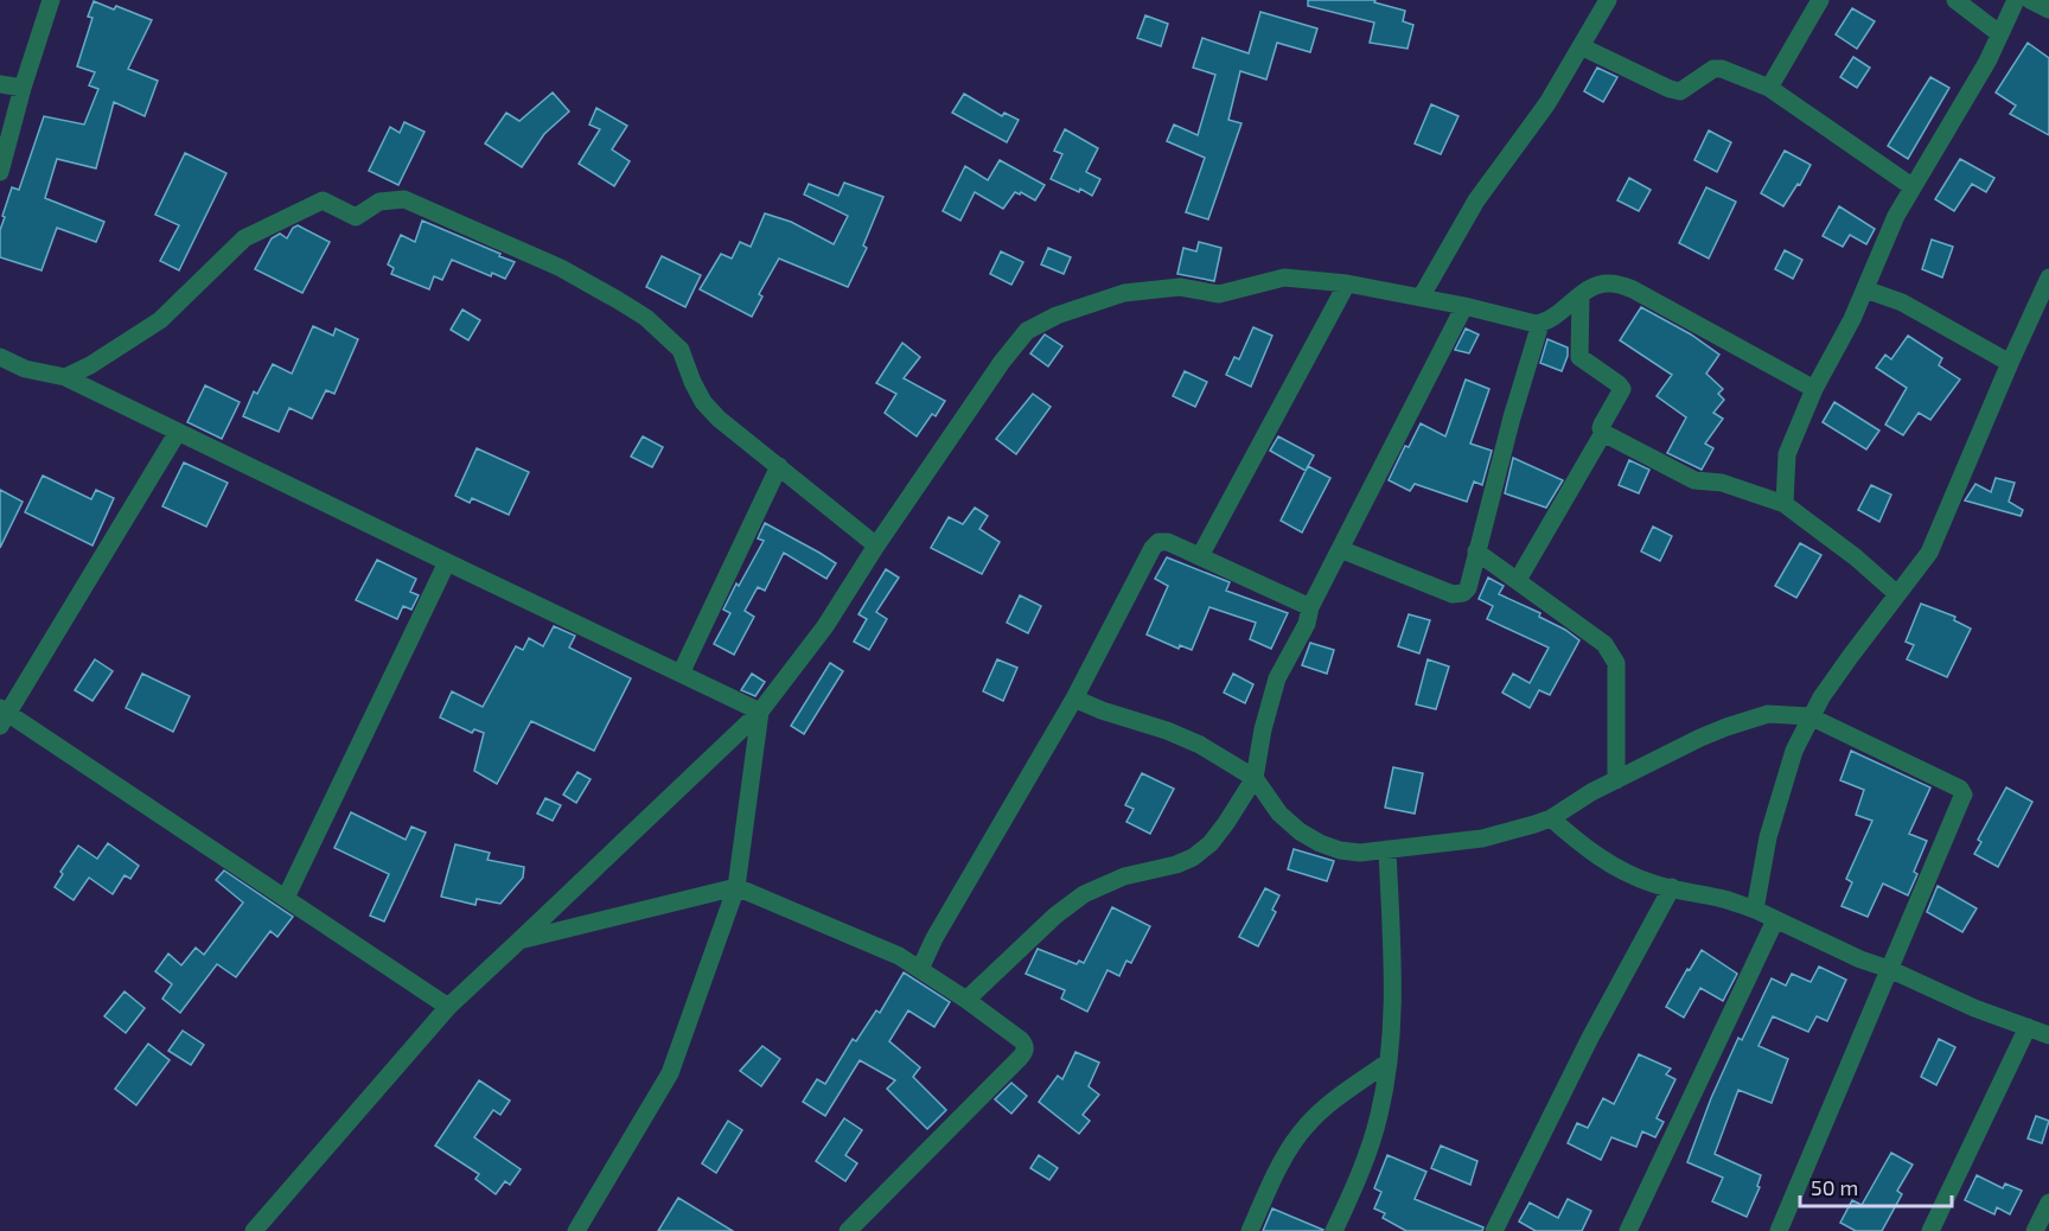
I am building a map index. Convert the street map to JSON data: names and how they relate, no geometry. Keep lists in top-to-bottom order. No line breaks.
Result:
{"scale_bar":"50 m"}
